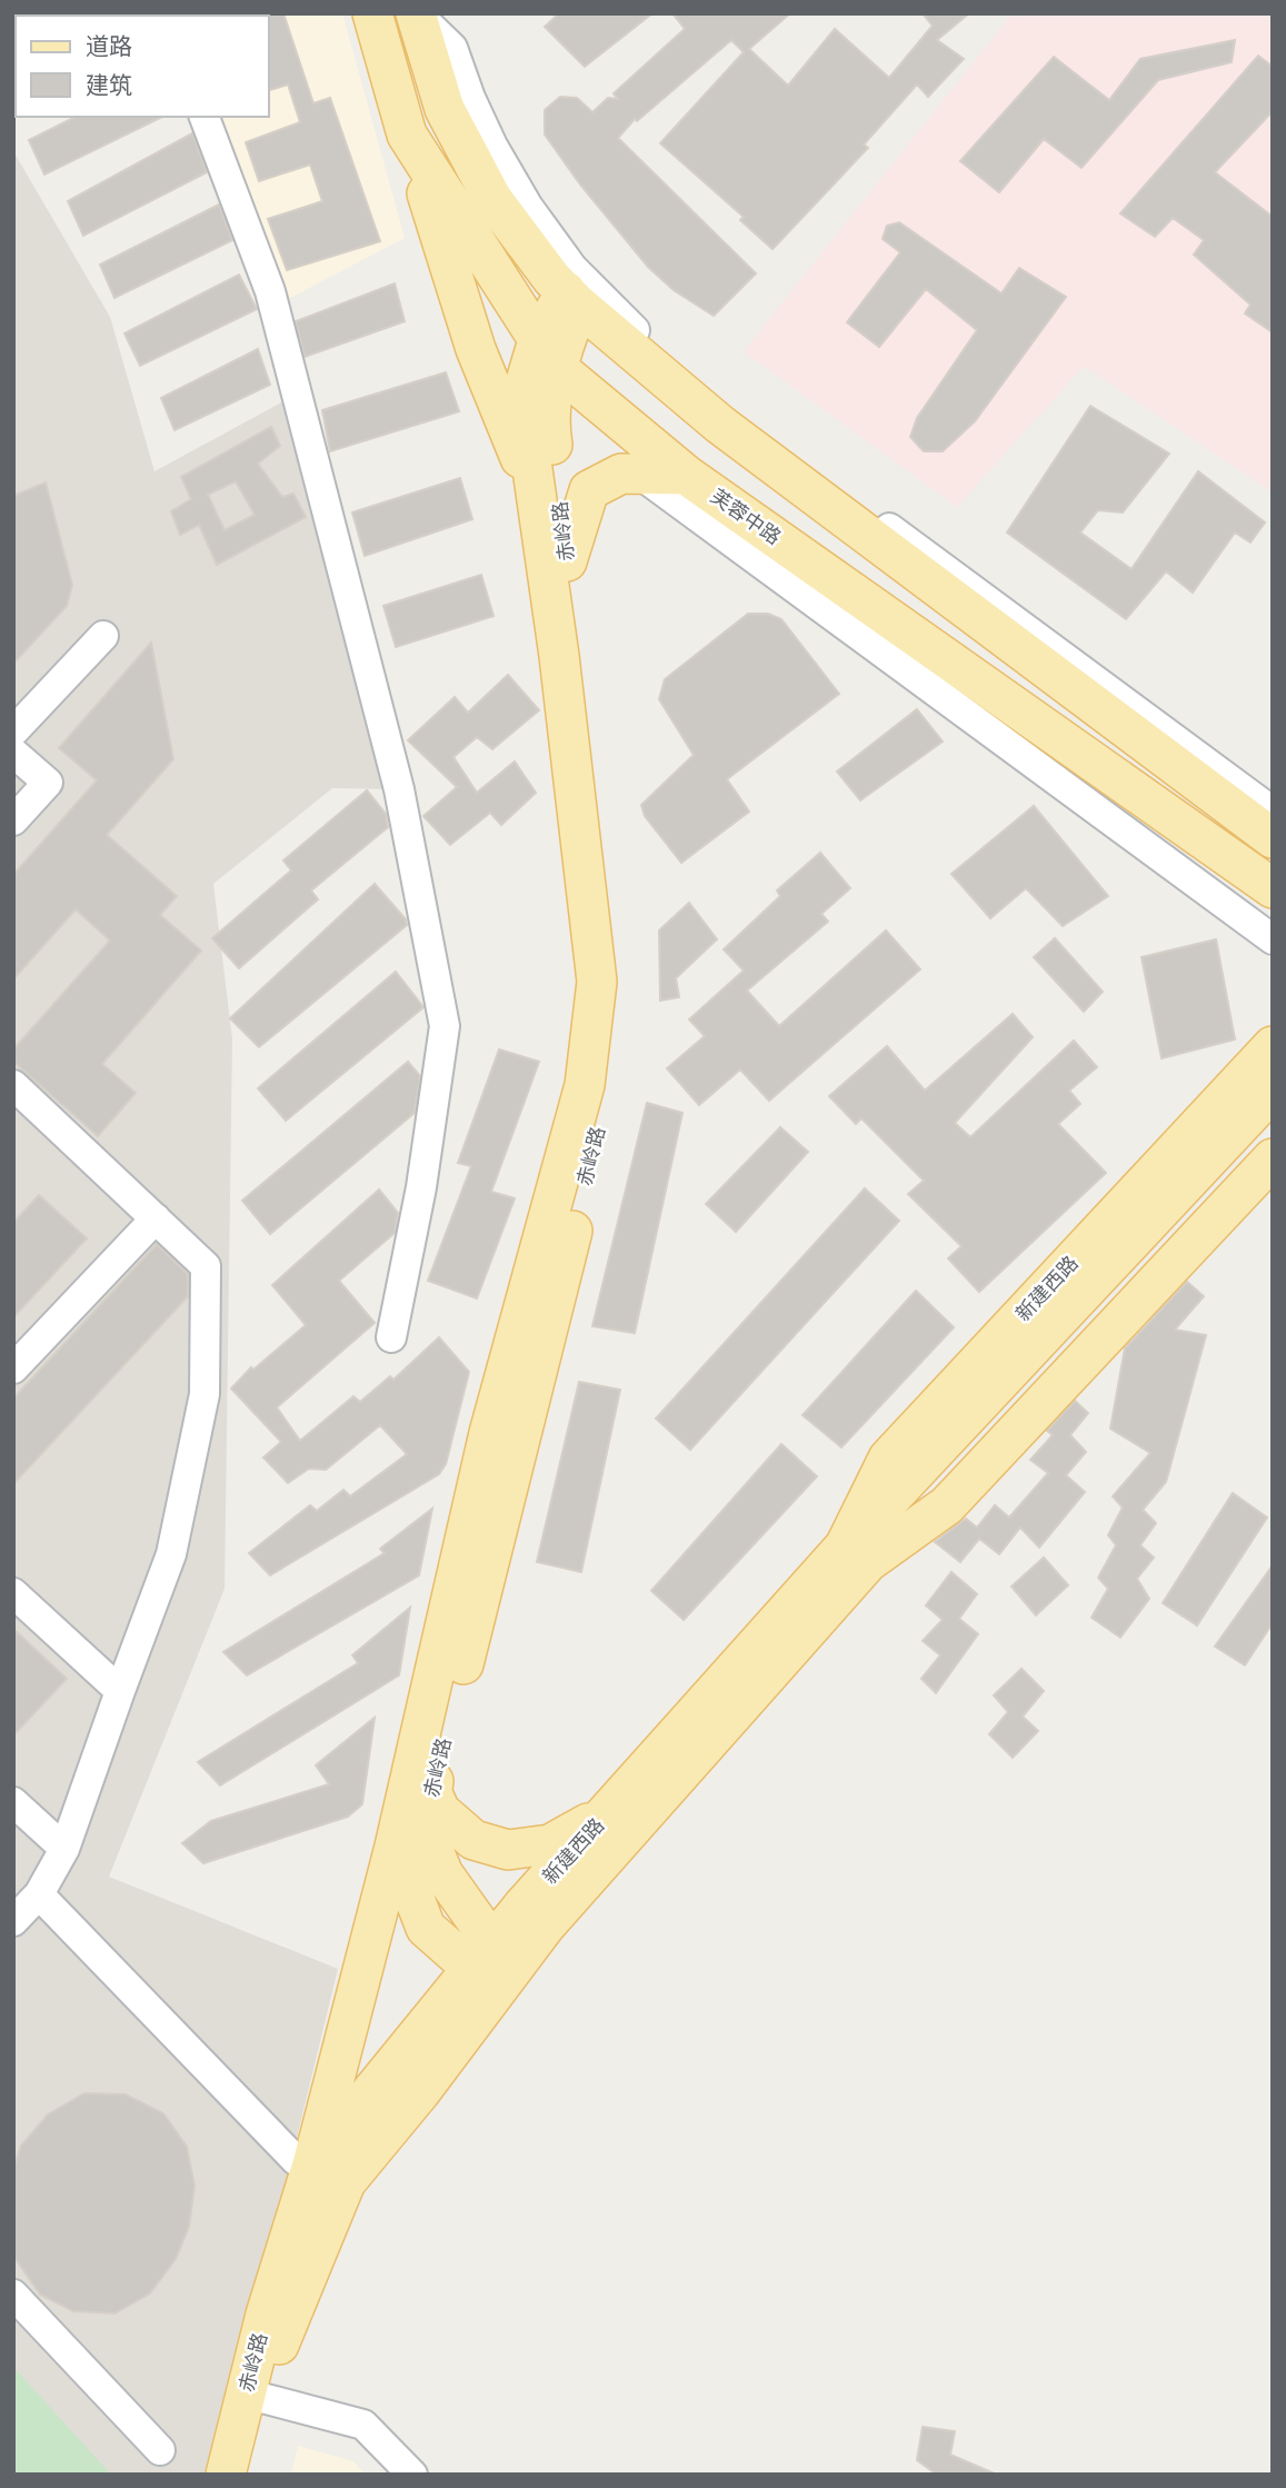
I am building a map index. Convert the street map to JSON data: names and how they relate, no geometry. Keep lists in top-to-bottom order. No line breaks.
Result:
{"streets":{"main road":["芙蓉中路","赤岭路","新建西路"]},"crossings":[["芙蓉中路","赤岭路"],["赤岭路","新建西路"]],"legend":["道路","建筑"]}
